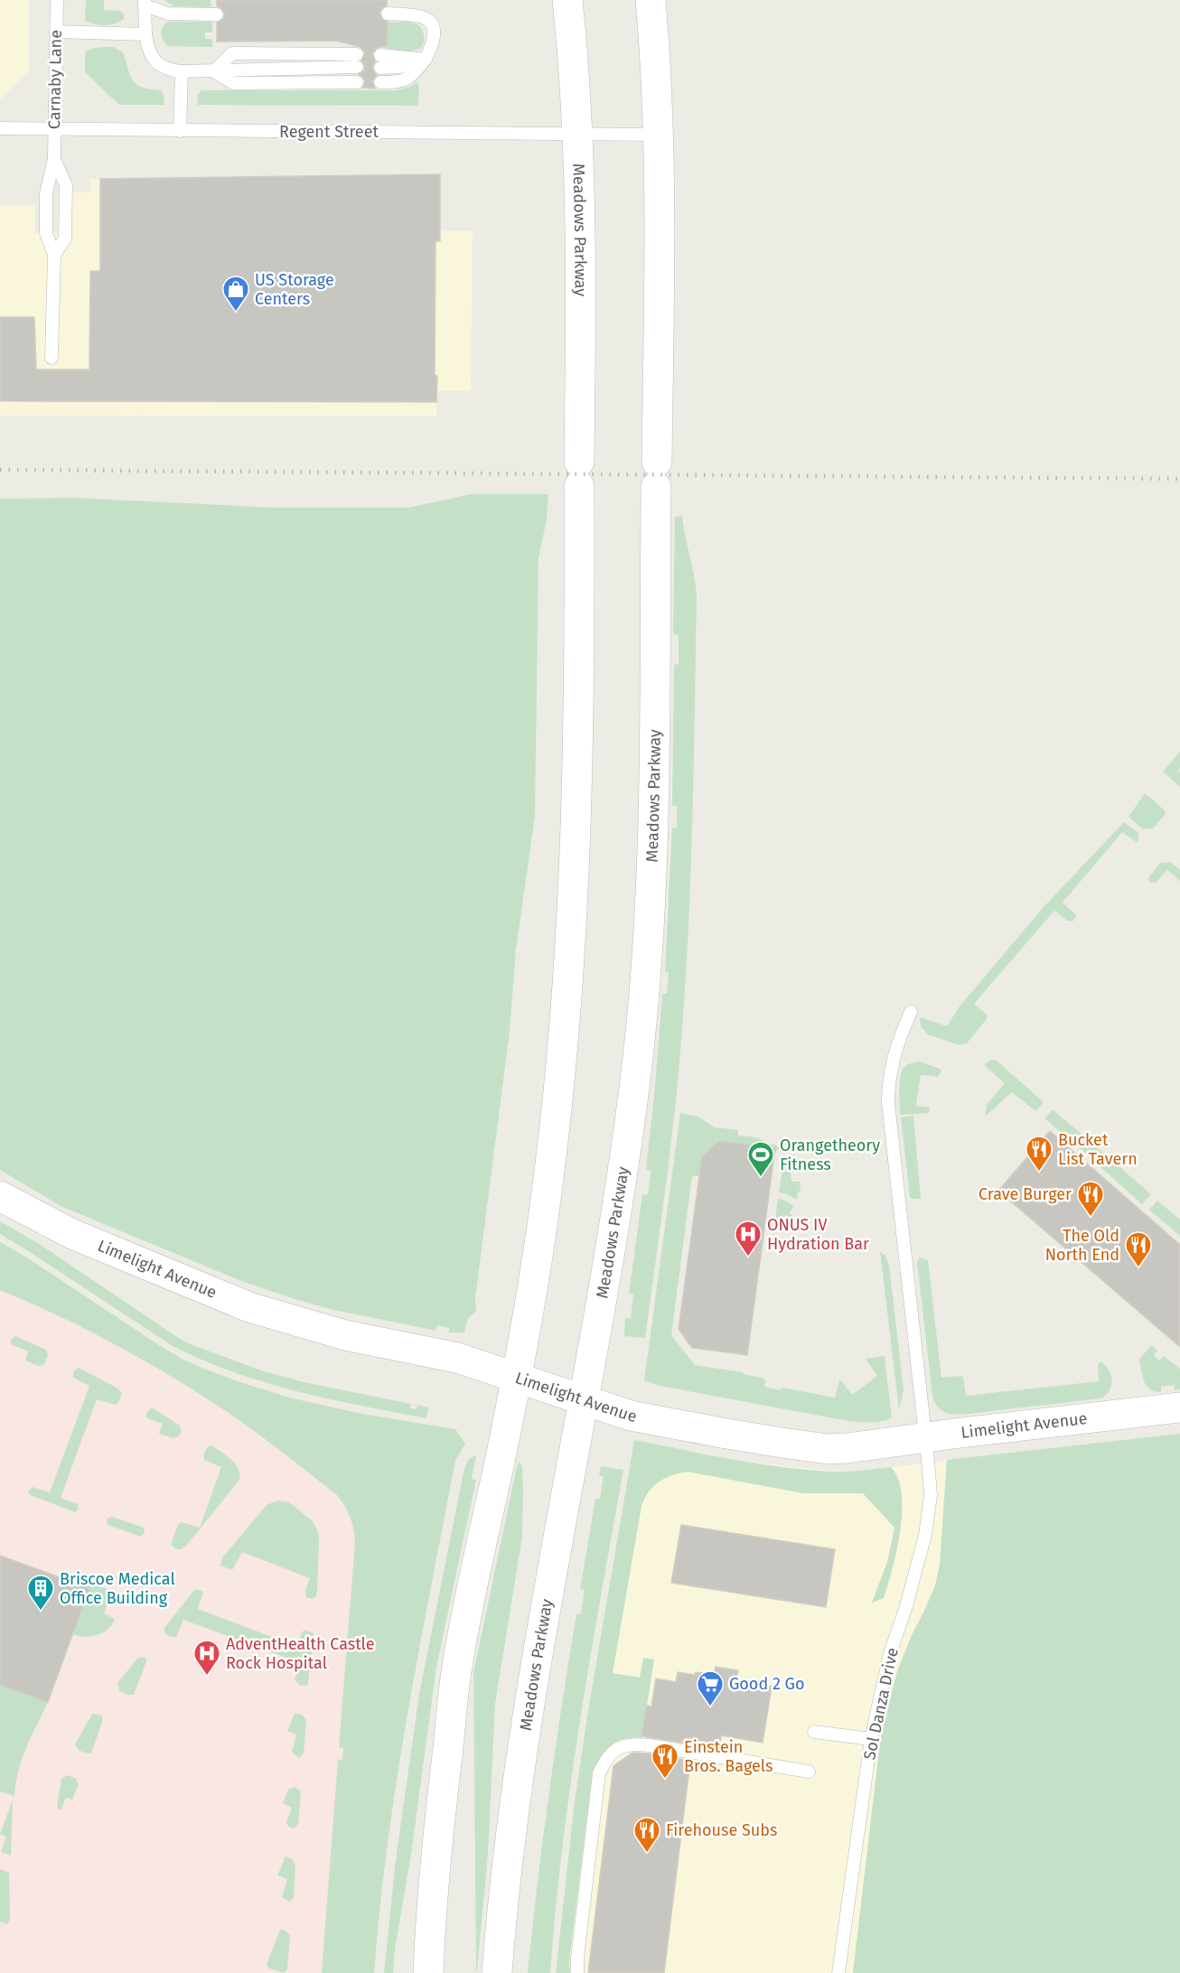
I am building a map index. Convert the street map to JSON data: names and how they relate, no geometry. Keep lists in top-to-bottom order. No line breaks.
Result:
{"streets":{"main road":["Meadows Parkway","Limelight Avenue"],"lane":["Carnaby Lane","Regent Street","Sol Danza Drive"]},"crossings":[["Carnaby Lane","Regent Street"],["Regent Street","Meadows Parkway"],["Meadows Parkway","Limelight Avenue"],["Limelight Avenue","Sol Danza Drive"]],"places":{"shop":["US Storage Centers"],"restaurant":["Bucket List Tavern","Crave Burger","The Old North End","Einstein Bros. Bagels","Firehouse Subs"],"sports":["Orangetheory Fitness"],"hospital":["ONUS IV Hydration Bar","AdventHealth Castle Rock Hospital"],"building":["Briscoe Medical Office Building"],"supermarket":["Good 2 Go"]}}
